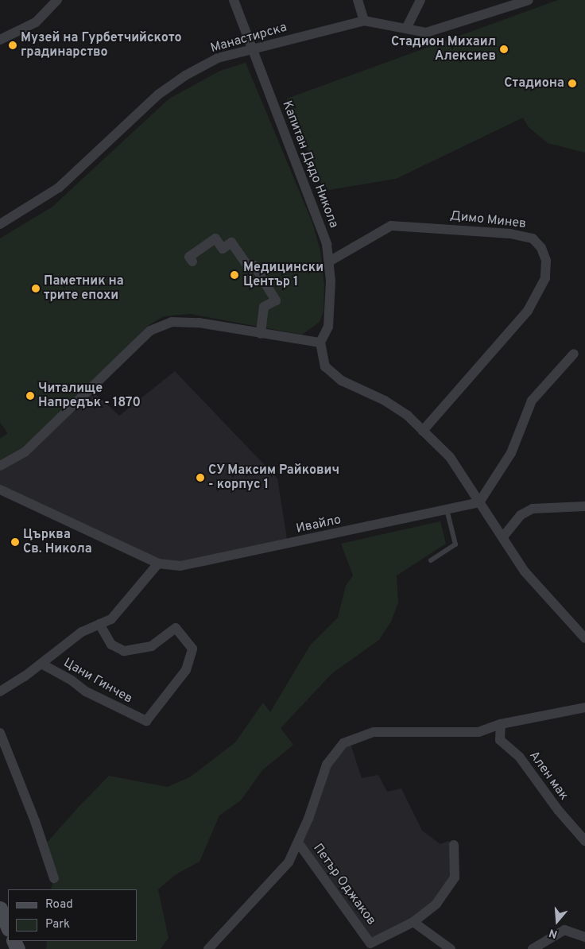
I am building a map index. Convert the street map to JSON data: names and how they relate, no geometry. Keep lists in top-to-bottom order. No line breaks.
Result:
{"streets":{"street":["Манастирска","Капитан Дядо Никола","Димо Минев","Ивайло","Цани Гинчев","Ален мак","Петър Оджаков"]},"crossings":[["Манастирска","Капитан Дядо Никола"],["Капитан Дядо Никола","Димо Минев"],["Ивайло","Цани Гинчев"]],"places":["Музей на Гурбетчийското градинарство","Стадион Михаил Алексиев","Стадиона","Медицински Център 1","Паметник на трите епохи","Читалище Напредък - 1870","СУ Максим Райкович - корпус 1","Църква Св. Никола"],"legend":["Road","Park"],"north":"bottom"}
